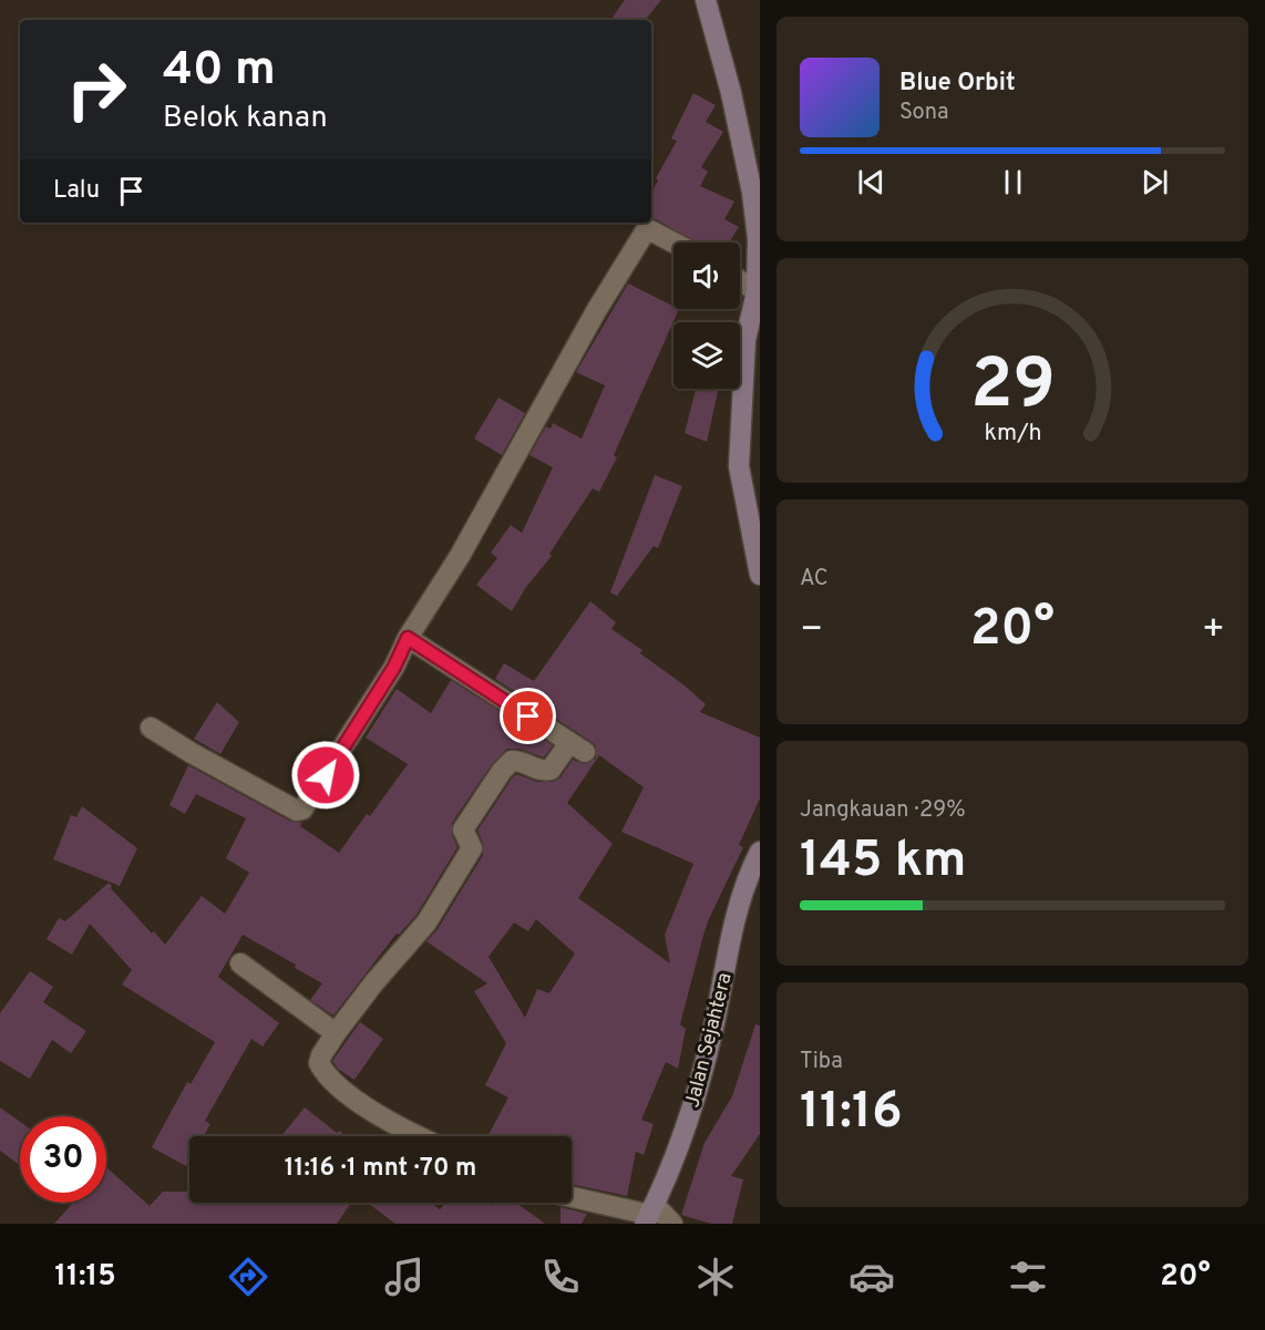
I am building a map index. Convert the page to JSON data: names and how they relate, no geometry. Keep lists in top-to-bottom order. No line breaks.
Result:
{"streets":{"street":["Jalan Sejahtera"]},"page":{"turn":["40 m","Belok kanan"],"song":["Blue Orbit","Sona"],"then":"Lalu","tile":["AC",["Jangkauan · 29%","145 km"],["Tiba","11:16"]],"heat":["−","20°","+"],"limit":"30","trip":"11:16 · 1 mnt · 70 m","tabs":["11:15","20°"],"gauge":["29","km/h"]}}
